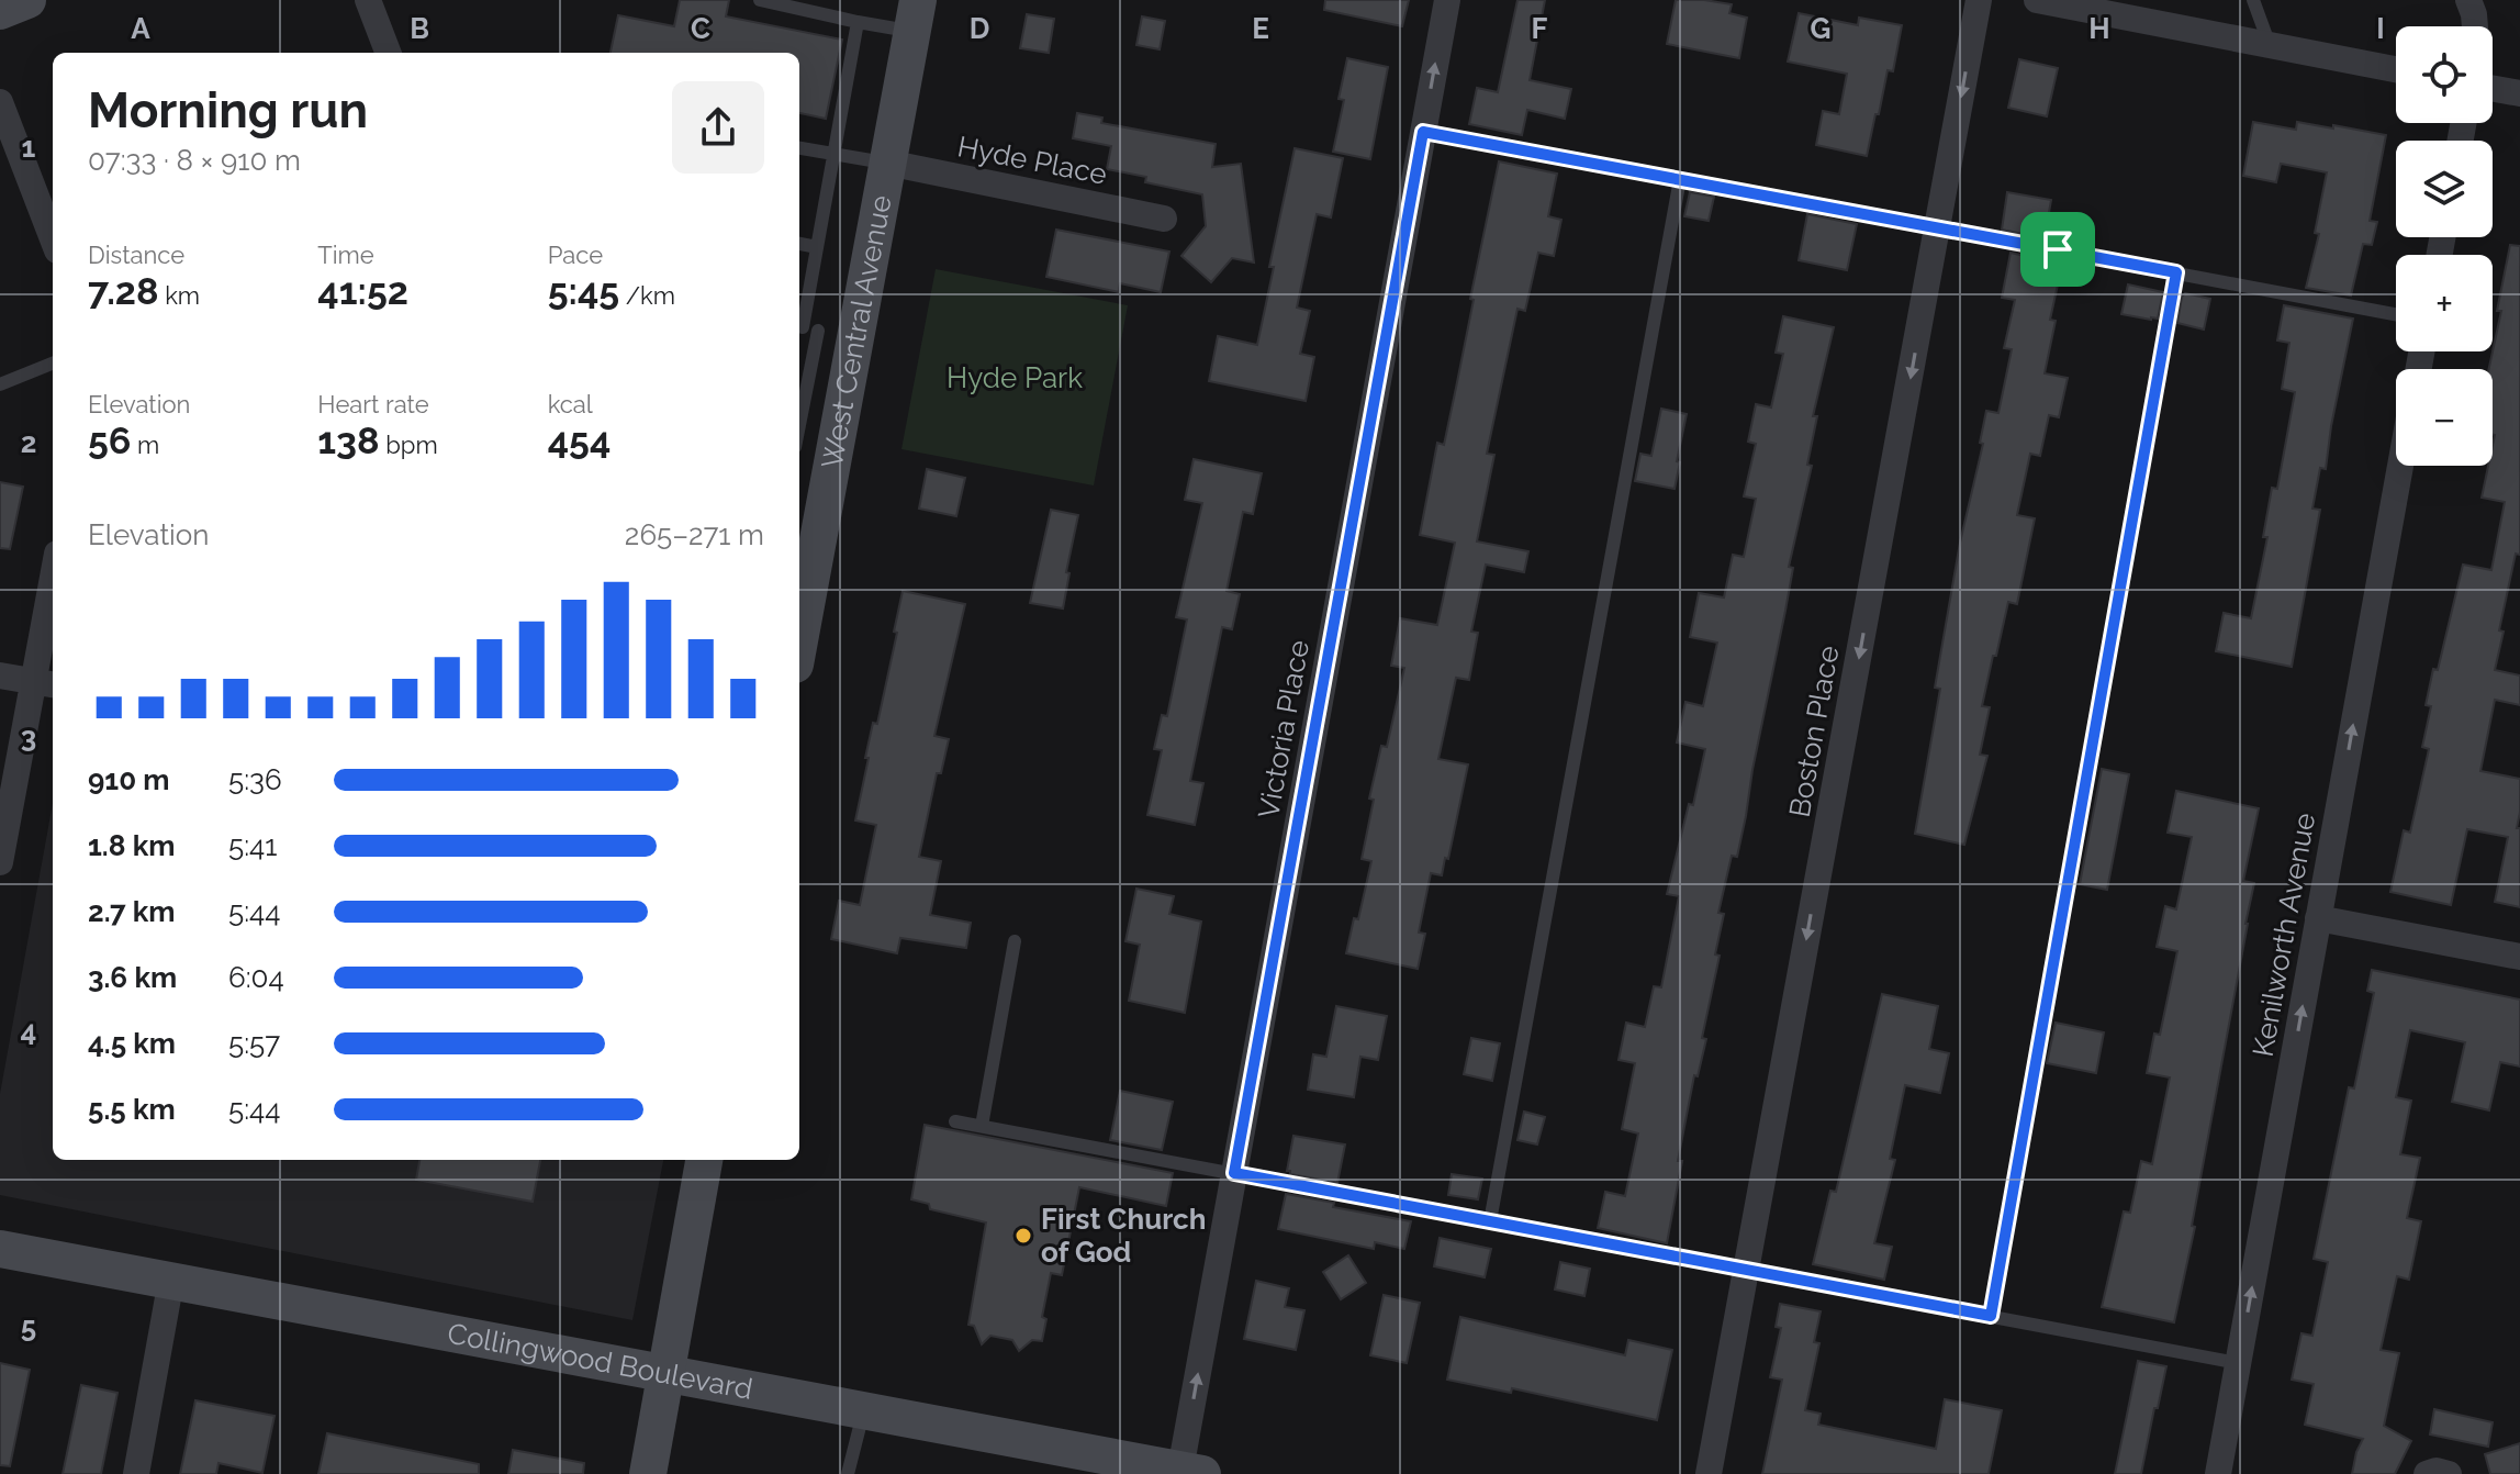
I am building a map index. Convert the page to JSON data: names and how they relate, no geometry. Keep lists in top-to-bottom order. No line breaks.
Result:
{"streets":{"main road":["West Central Avenue","Collingwood Boulevard"],"street":["Hyde Place","Victoria Place","Boston Place","Kenilworth Avenue"]},"crossings":[["Hyde Place","West Central Avenue"],["Victoria Place","Collingwood Boulevard"]],"one_way":["Boston Place","Kenilworth Avenue"],"parks":["Hyde Park"],"places":["First Church of God"],"page":{"map_buttons":["+","−"],"heading":["Morning run","07:33 · 8 × 910 m"],"stats":[["Distance","7.28 km"],["Time","41:52"],["Pace","5:45 /km"],["Elevation","56 m"],["Heart rate","138 bpm"],["kcal","454"]],"chart":["Elevation","265–271 m"],"list":[{"name":"910 m","note":"5:36"},{"name":"1.8 km","note":"5:41"},{"name":"2.7 km","note":"5:44"},{"name":"3.6 km","note":"6:04"},{"name":"4.5 km","note":"5:57"},{"name":"5.5 km","note":"5:44"}]},"grid":{"columns":["A","B","C","D","E","F","G","H","I"],"rows":["1","2","3","4","5"]}}
